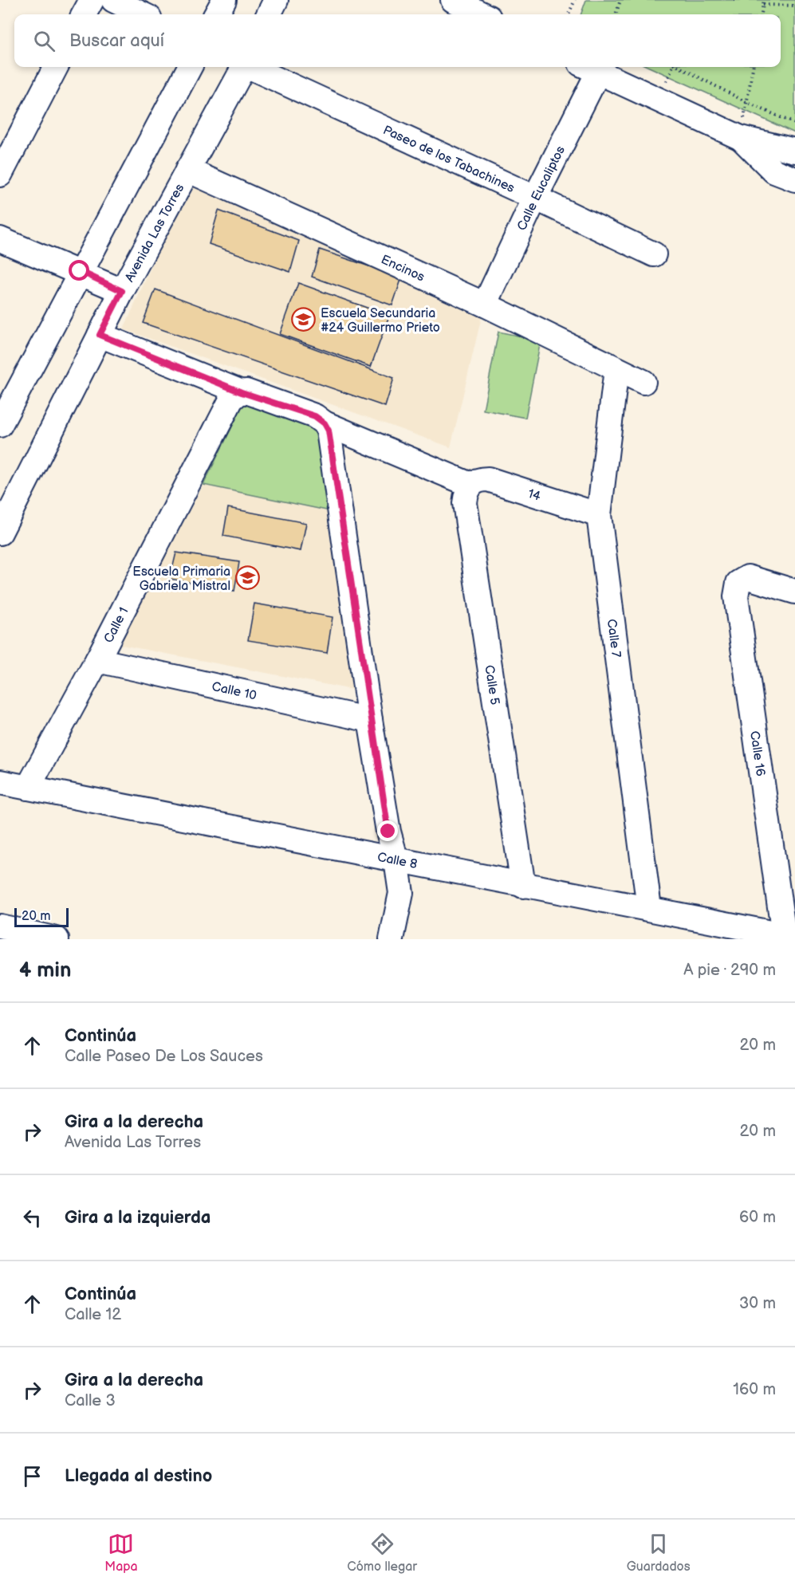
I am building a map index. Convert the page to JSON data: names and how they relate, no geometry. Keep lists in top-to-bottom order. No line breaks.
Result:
{"streets":{"street":["Paseo de los Tabachines","Calle Eucaliptos","Avenida Las Torres","Encinos","14","Calle 1","Calle 7","Calle 5","Calle 10","Calle 16","Calle 8"]},"crossings":[["Paseo de los Tabachines","Calle Eucaliptos"],["Calle Eucaliptos","Encinos"],["Avenida Las Torres","Encinos"],["Encinos","Calle 7"],["14","Calle 7"],["14","Calle 5"],["Calle 1","Calle 10"],["Calle 1","Calle 8"],["Calle 7","Calle 8"],["Calle 5","Calle 8"],["Calle 16","Calle 8"]],"places":{"school or university":["Escuela Secundaria #24 Guillermo Prieto","Escuela Primaria Gabriela Mistral"]},"scale_bar":"20 m","page":{"search":"Buscar aquí","scale":"20 m","heading":["4 min","A pie · 290 m"],"list":[["Continúa","Calle Paseo De Los Sauces","20 m"],["Gira a la derecha","Avenida Las Torres","20 m"],["Gira a la izquierda","60 m"],["Continúa","Calle 12","30 m"],["Gira a la derecha","Calle 3","160 m"],"Llegada al destino"],"nav":["Mapa","Cómo llegar","Guardados"]}}
